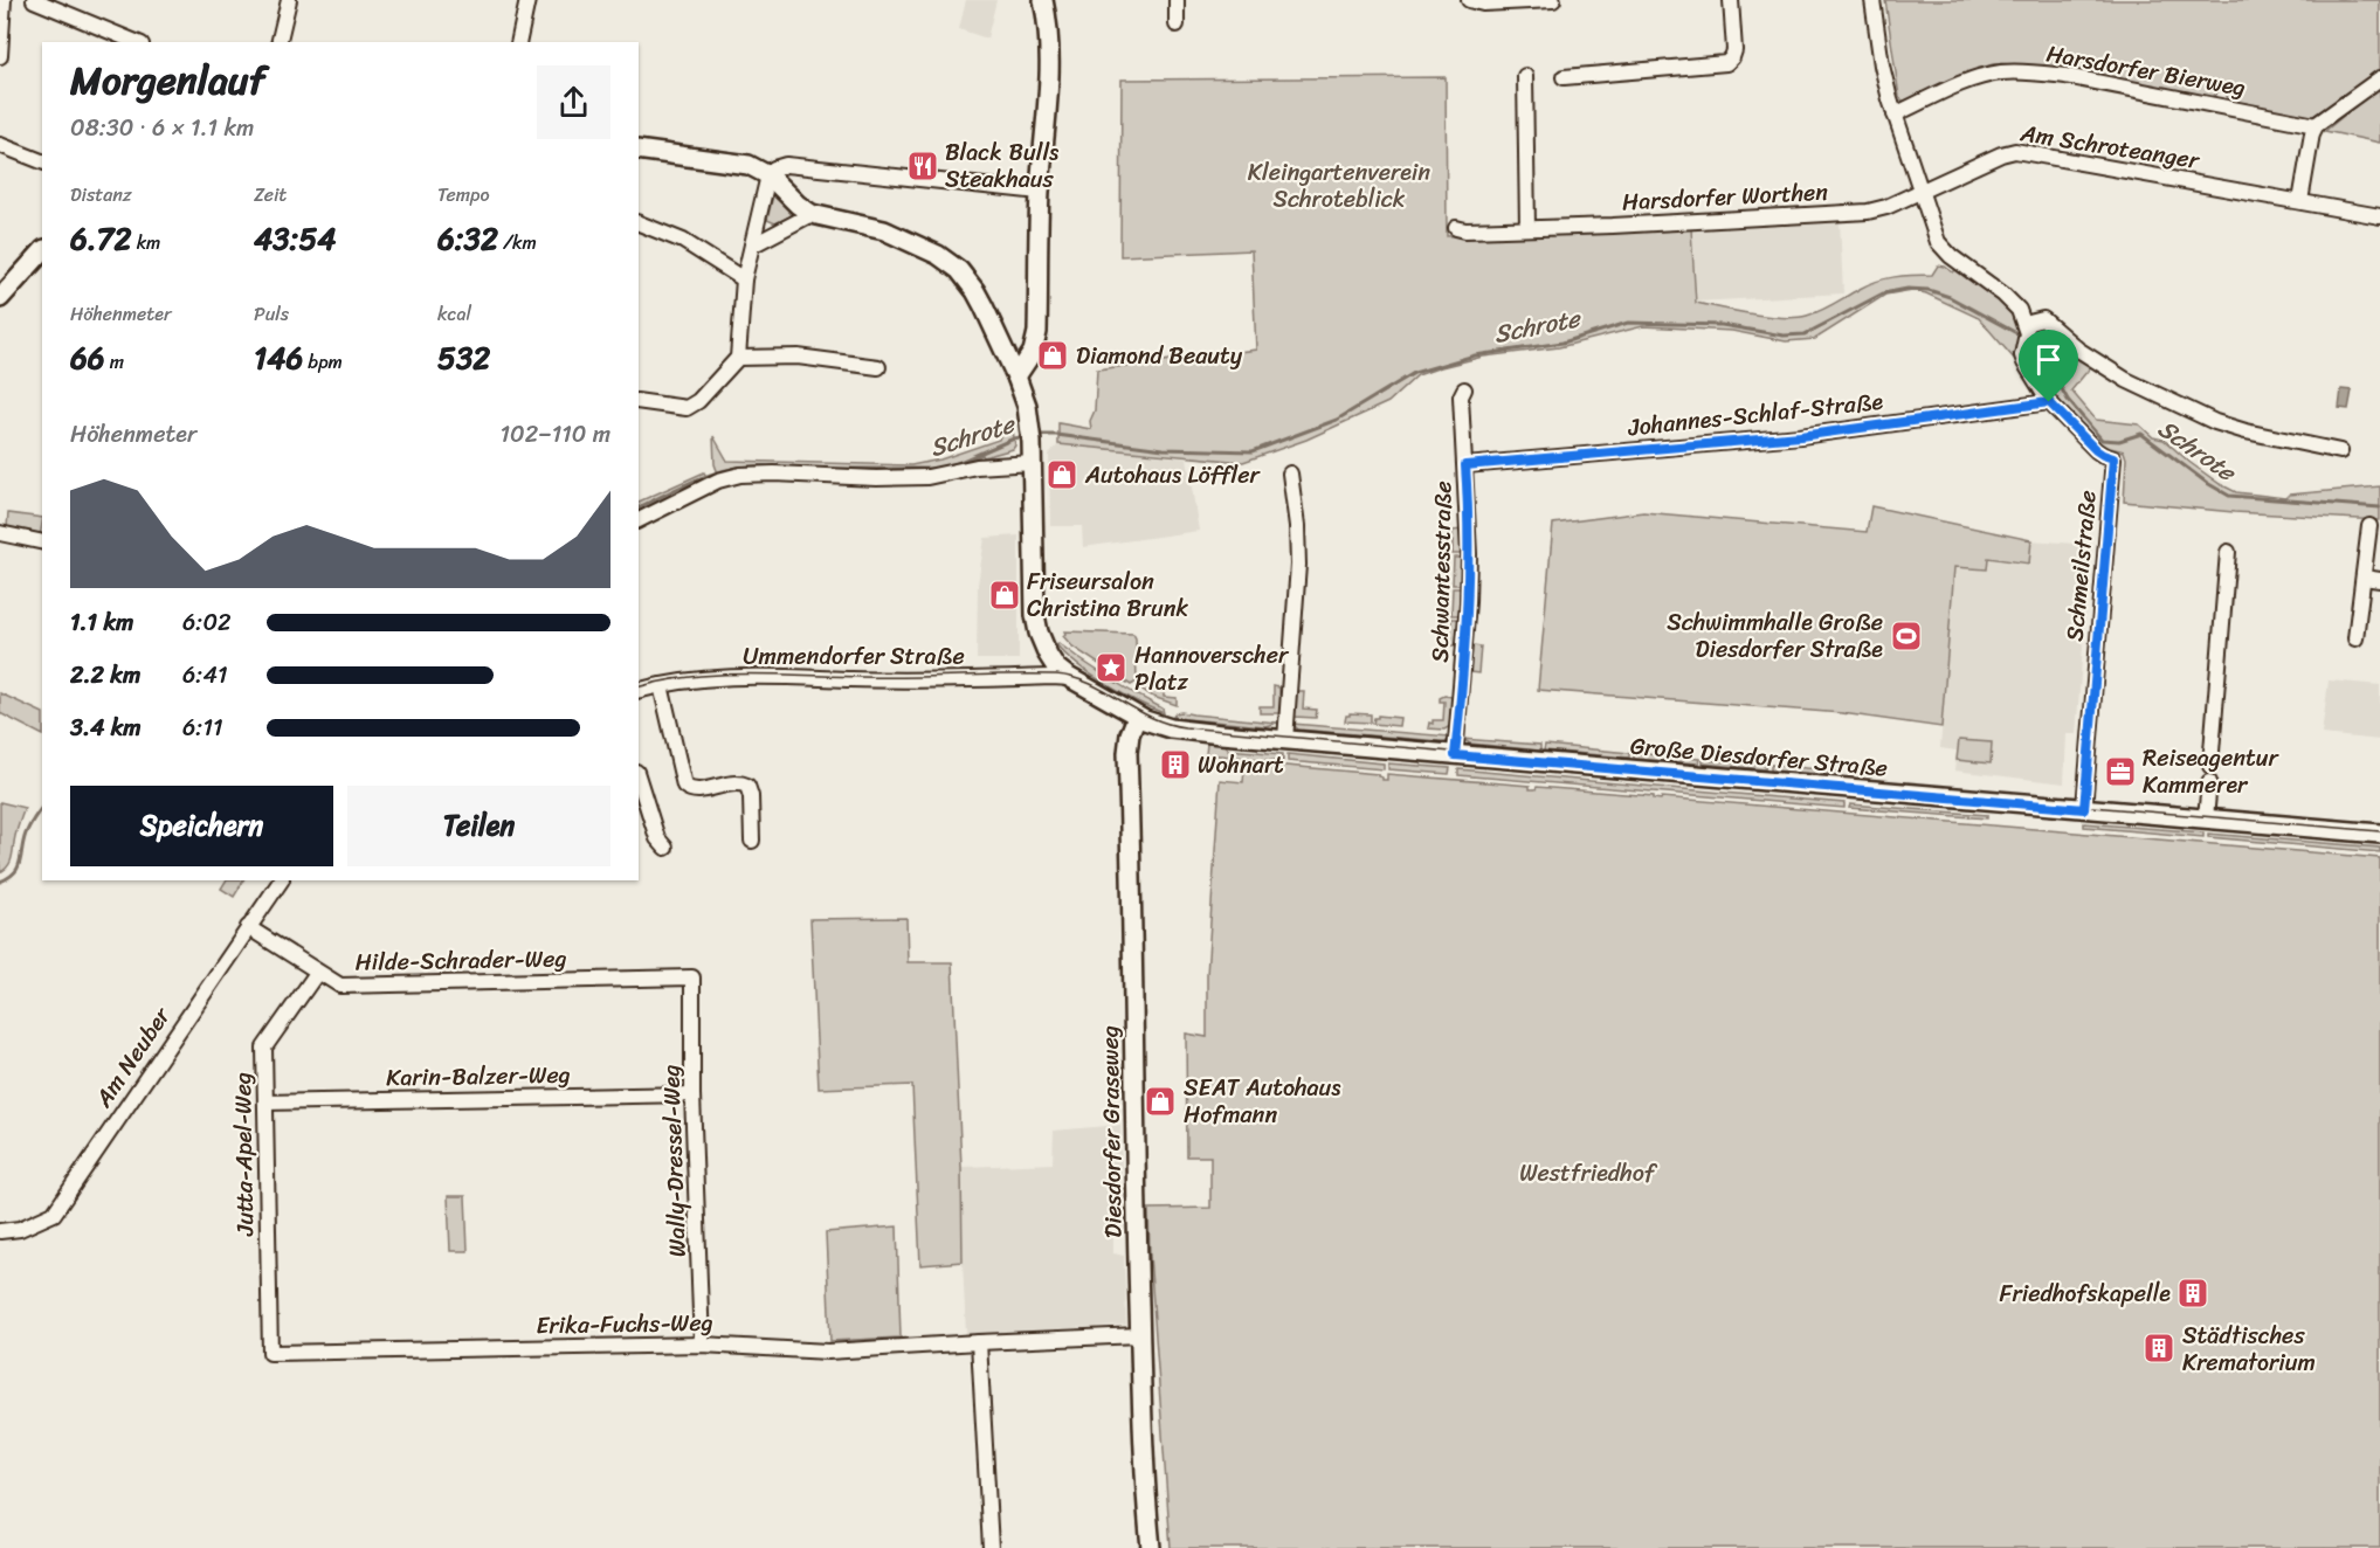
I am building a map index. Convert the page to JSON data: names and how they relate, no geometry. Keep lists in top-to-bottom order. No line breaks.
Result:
{"streets":{"main road":["Große Diesdorfer Straße","Diesdorfer Graseweg"],"street":["Harsdorfer Bierweg","Am Schroteanger","Harsdorfer Worthen","Johannes-Schlaf-Straße","Schmeilstraße","Schwantesstraße","Ummendorfer Straße","Hilde-Schrader-Weg","Am Neuber","Karin-Balzer-Weg","Jutta-Apel-Weg","Wally-Dressel-Weg","Erika-Fuchs-Weg"]},"crossings":[["Am Schroteanger","Harsdorfer Worthen"],["Johannes-Schlaf-Straße","Schmeilstraße"],["Johannes-Schlaf-Straße","Schwantesstraße"],["Schmeilstraße","Große Diesdorfer Straße"],["Schwantesstraße","Große Diesdorfer Straße"],["Ummendorfer Straße","Große Diesdorfer Straße"],["Große Diesdorfer Straße","Diesdorfer Graseweg"],["Hilde-Schrader-Weg","Am Neuber"],["Hilde-Schrader-Weg","Jutta-Apel-Weg"],["Hilde-Schrader-Weg","Wally-Dressel-Weg"],["Karin-Balzer-Weg","Jutta-Apel-Weg"],["Karin-Balzer-Weg","Wally-Dressel-Weg"],["Diesdorfer Graseweg","Erika-Fuchs-Weg"],["Jutta-Apel-Weg","Erika-Fuchs-Weg"],["Wally-Dressel-Weg","Erika-Fuchs-Weg"]],"water":["Schrote"],"parks":["Kleingartenverein Schroteblick","Westfriedhof"],"places":{"restaurant":["Black Bulls Steakhaus"],"shop":["Diamond Beauty","Autohaus Löffler","Friseursalon Christina Brunk","SEAT Autohaus Hofmann"],"sports":["Schwimmhalle Große Diesdorfer Straße"],"place":["Hannoverscher Platz"],"building":["Wohnart","Friedhofskapelle","Städtisches Krematorium"],"office":["Reiseagentur Kammerer"]},"page":{"heading":["Morgenlauf","08:30 · 6 × 1.1 km"],"stats":[["Distanz","6.72 km"],["Zeit","43:54"],["Tempo","6:32 /km"],["Höhenmeter","66 m"],["Puls","146 bpm"],["kcal","532"]],"chart":["Höhenmeter","102–110 m"],"list":[{"name":"1.1 km","note":"6:02"},{"name":"2.2 km","note":"6:41"},{"name":"3.4 km","note":"6:11"}],"buttons":["Speichern","Teilen"]}}
